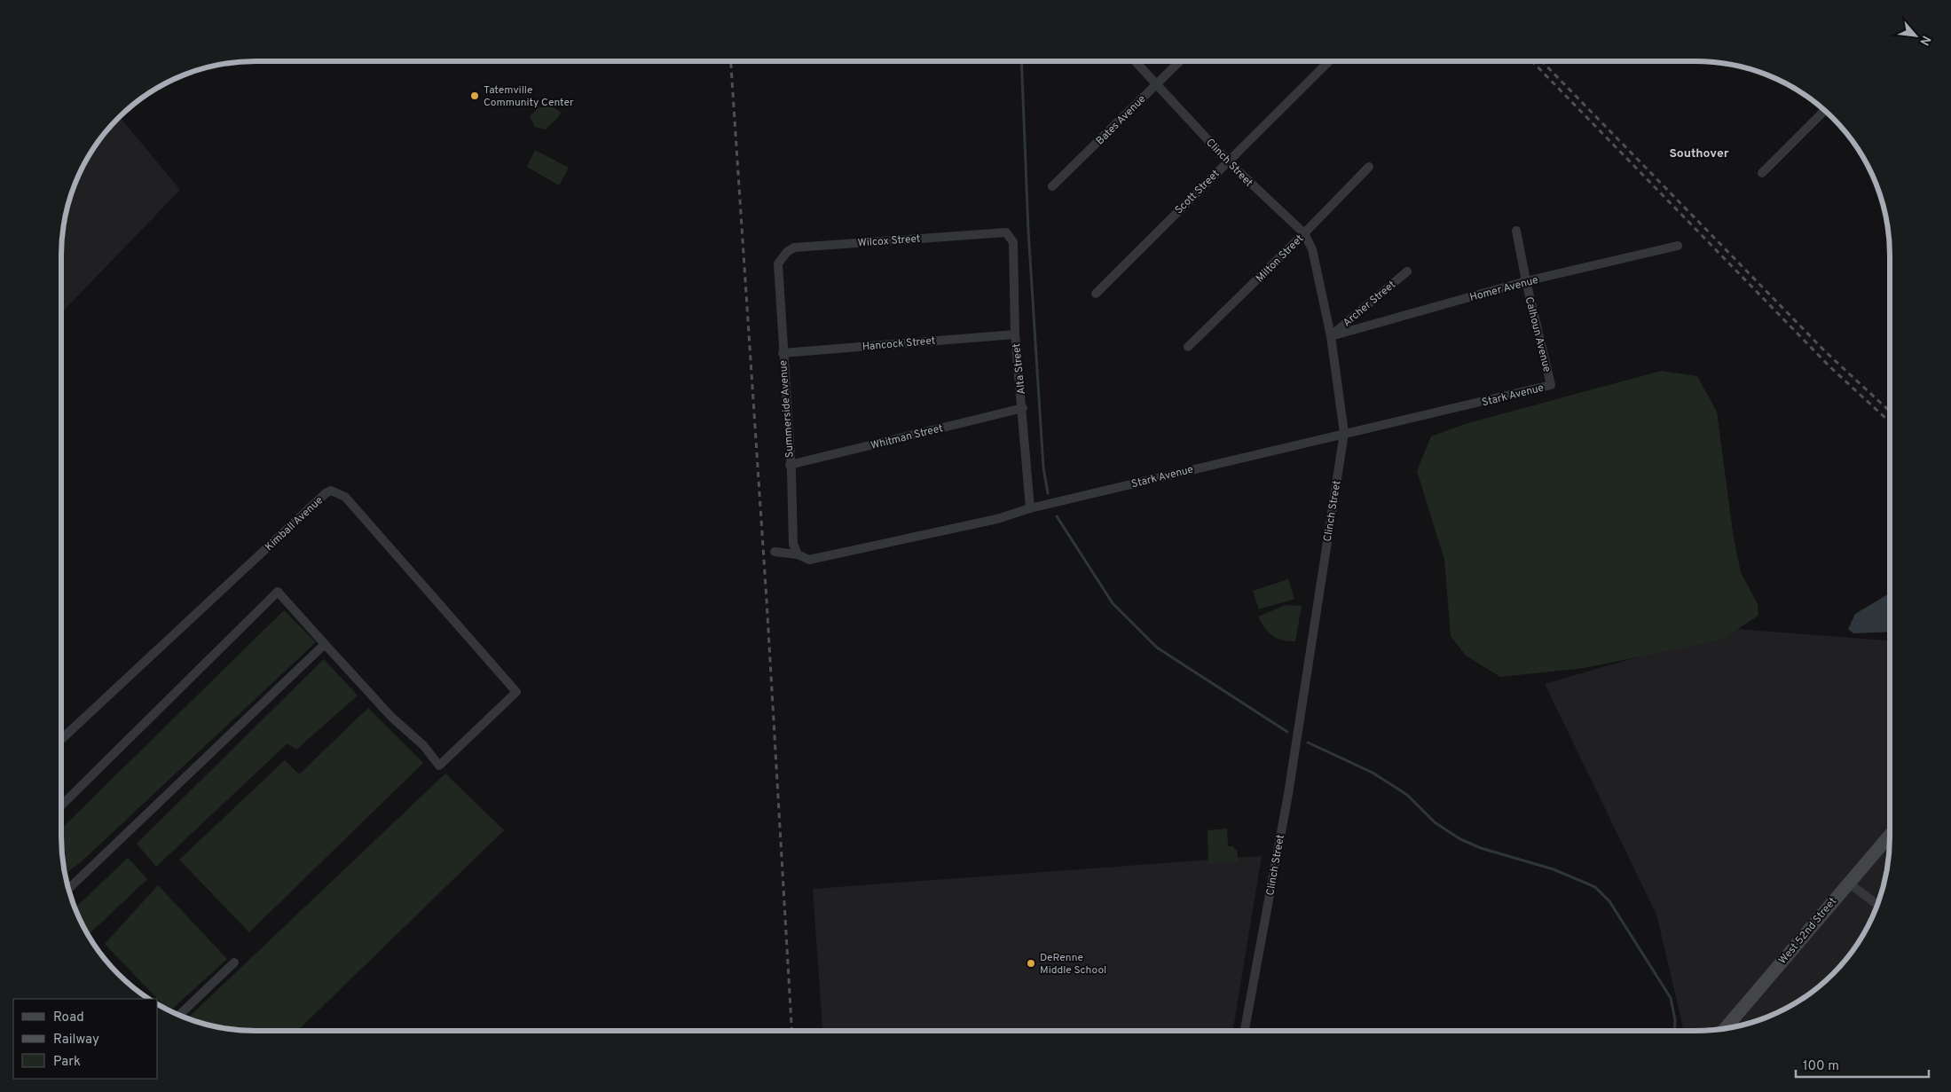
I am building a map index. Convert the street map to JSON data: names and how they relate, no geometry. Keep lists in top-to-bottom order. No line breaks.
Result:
{"streets":{"main road":["West 52nd Street"],"street":["Bates Avenue","Clinch Street","Scott Street","Wilcox Street","Milton Street","Homer Avenue","Archer Street","Calhoun Avenue","Hancock Street","Alta Street","Stark Avenue","Summerside Avenue","Whitman Street","Kimball Avenue"]},"crossings":[["Bates Avenue","Clinch Street"],["Clinch Street","Scott Street"],["Clinch Street","Milton Street"],["Clinch Street","Homer Avenue"],["Clinch Street","Archer Street"],["Clinch Street","Stark Avenue"],["Wilcox Street","Alta Street"],["Wilcox Street","Summerside Avenue"],["Homer Avenue","Archer Street"],["Homer Avenue","Calhoun Avenue"],["Calhoun Avenue","Stark Avenue"],["Hancock Street","Alta Street"],["Hancock Street","Summerside Avenue"],["Alta Street","Stark Avenue"],["Alta Street","Whitman Street"],["Stark Avenue","Summerside Avenue"],["Summerside Avenue","Whitman Street"]],"districts":["Southover"],"places":["Tatemville Community Center","DeRenne Middle School"],"legend":["Road","Railway","Park"],"scale_bar":"100 m","north":"bottom right"}
